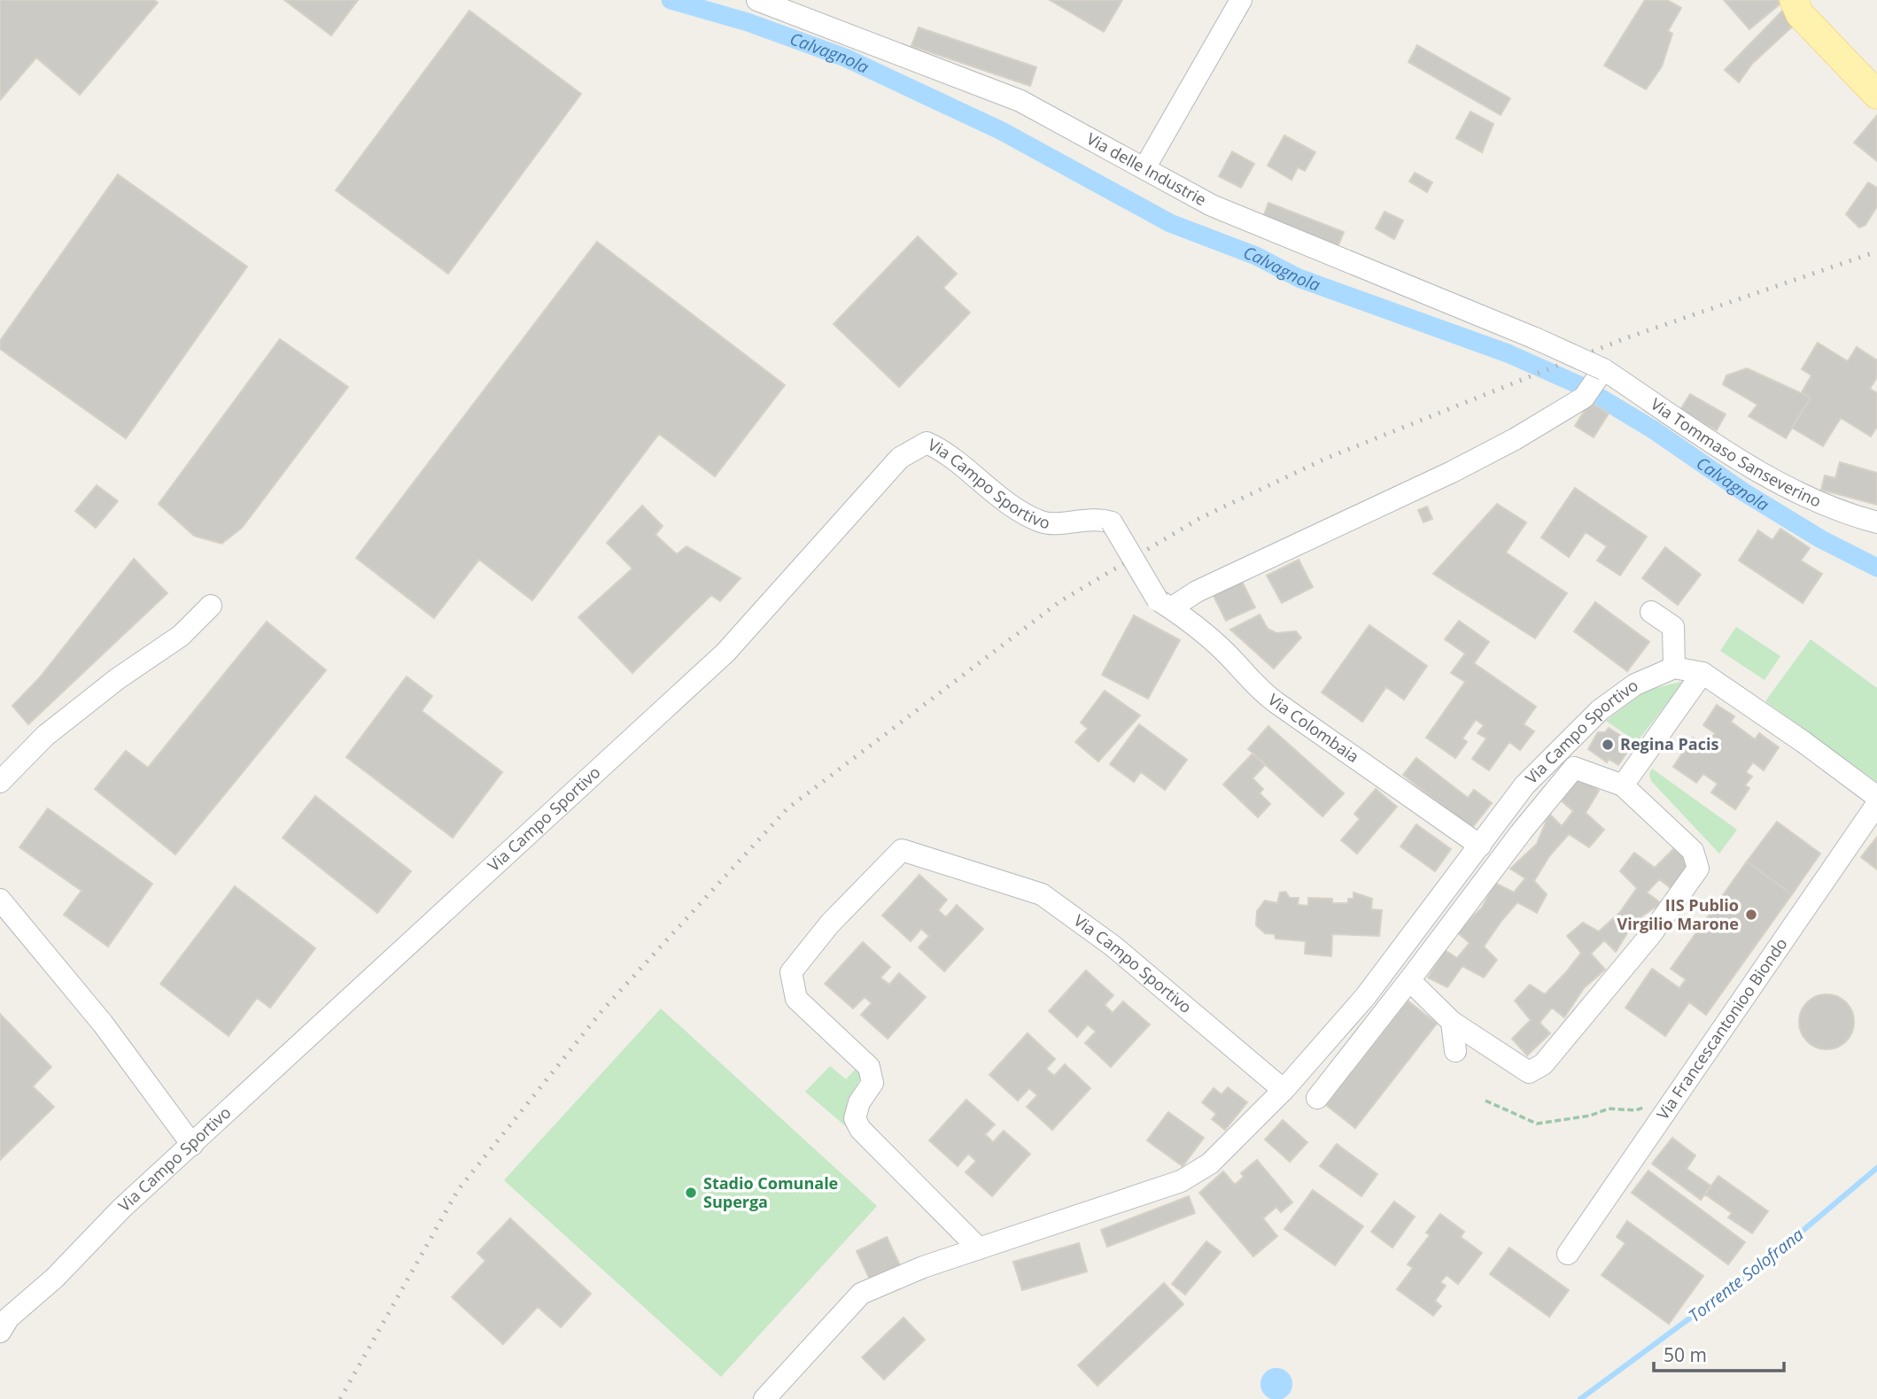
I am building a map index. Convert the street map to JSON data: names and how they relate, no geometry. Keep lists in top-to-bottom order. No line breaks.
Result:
{"streets":{"street":["Via delle Industrie","Via Tommaso Sanseverino","Via Campo Sportivo","Via Colombaia","Via Francescantonioo Biondo"]},"crossings":[["Via delle Industrie","Via Tommaso Sanseverino"],["Via Campo Sportivo","Via Colombaia"]],"water":["Calvagnola","Torrente Solofrana"],"places":["Regina Pacis","IIS Publio Virgilio Marone","Stadio Comunale Superga"],"scale_bar":"50 m"}
